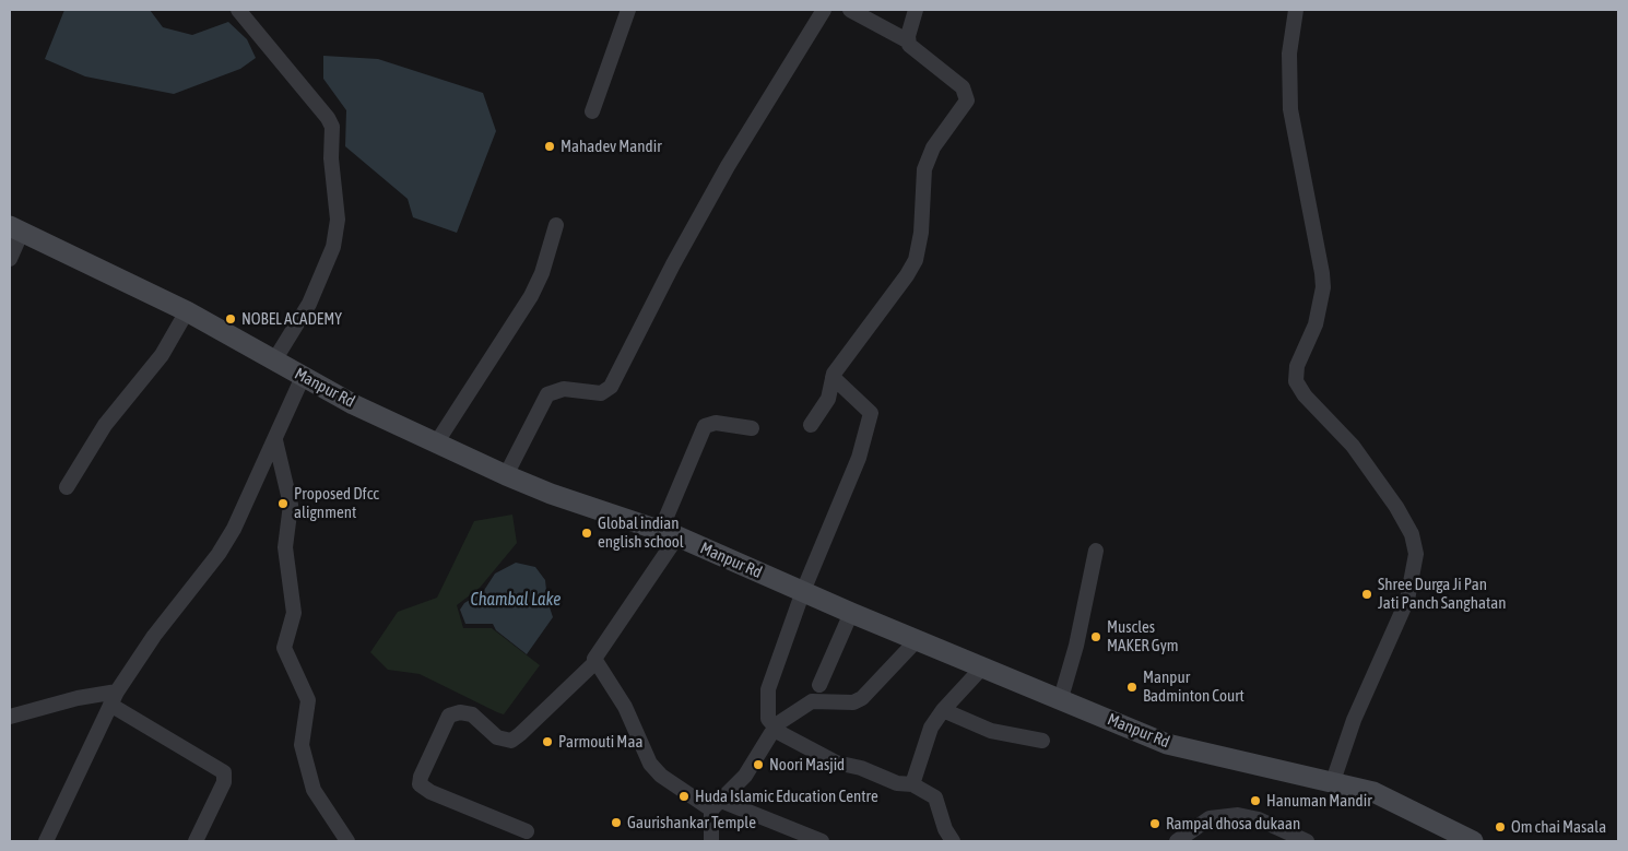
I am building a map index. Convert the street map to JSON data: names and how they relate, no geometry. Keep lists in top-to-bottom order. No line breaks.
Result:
{"streets":{"main road":["Manpur Rd"]},"water":["Chambal Lake"],"places":["Mahadev Mandir","NOBEL ACADEMY","Proposed Dfcc alignment","Global indian english school","Shree Durga Ji Pan Jati Panch Sanghatan","Muscles MAKER Gym","Manpur Badminton Court","Parmouti Maa","Noori Masjid","Huda Islamic Education Centre","Hanuman Mandir","Gaurishankar Temple","Rampal dhosa dukaan","Om chai Masala"]}
